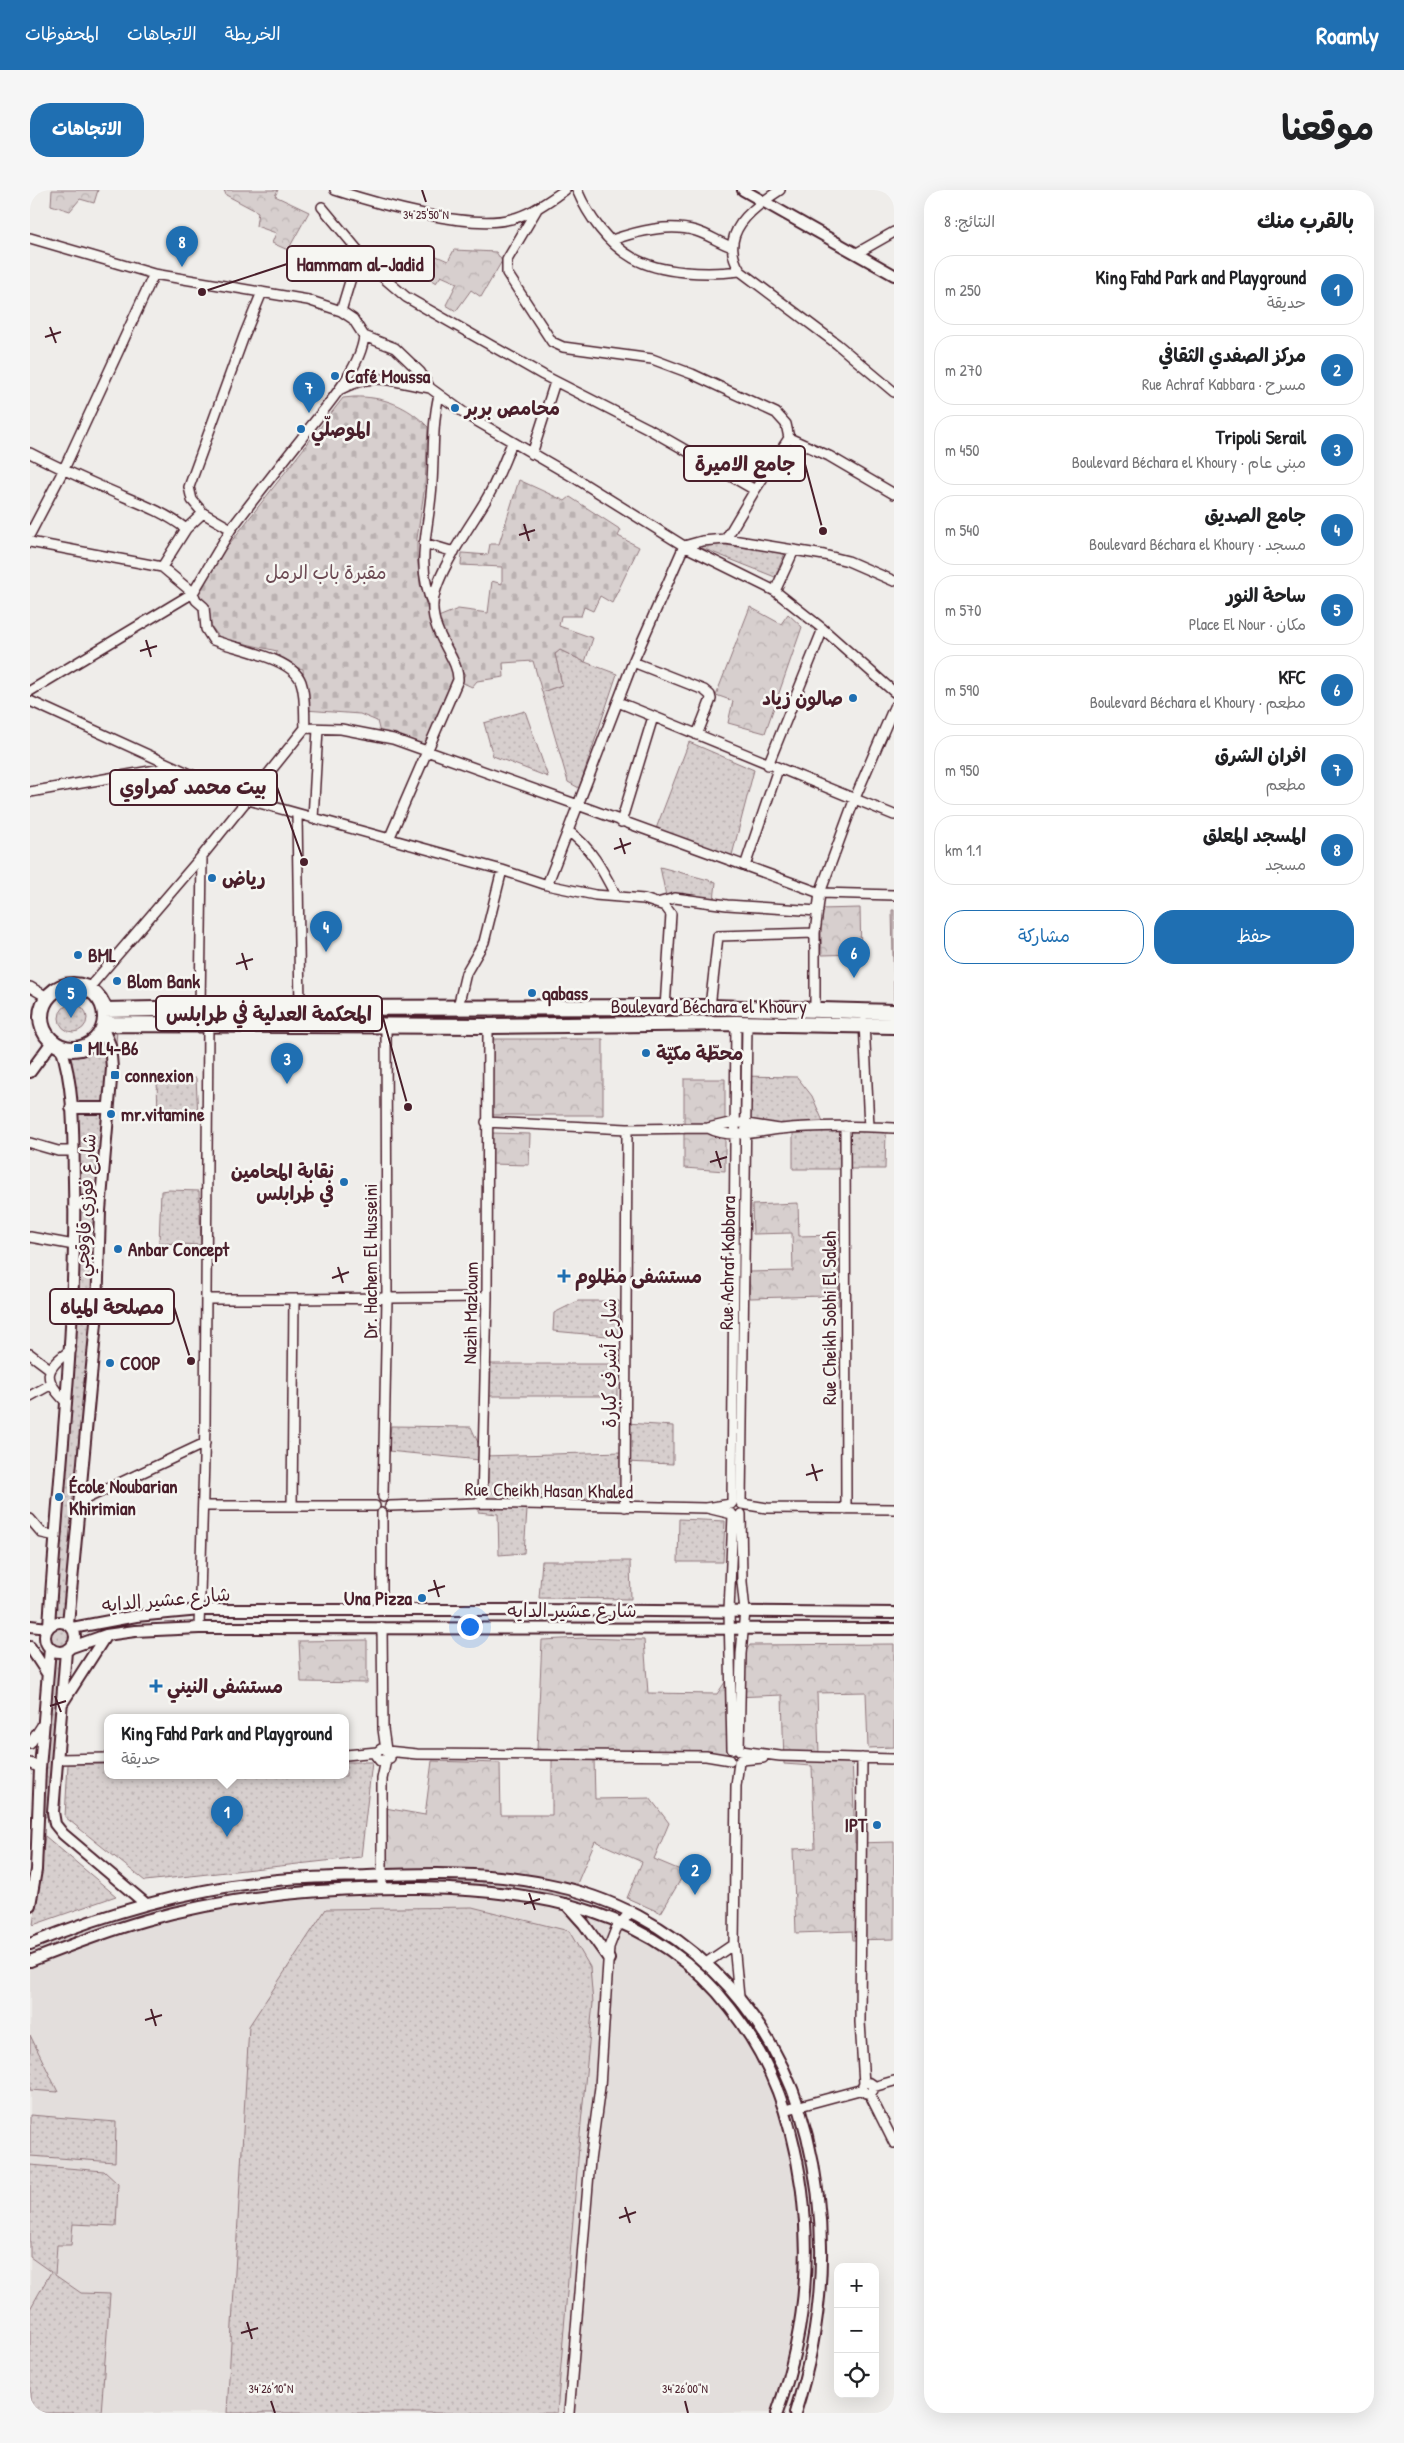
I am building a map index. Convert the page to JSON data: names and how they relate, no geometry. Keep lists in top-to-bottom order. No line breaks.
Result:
{"streets":{"highway":["Boulevard Béchara el Khoury"],"street":["شارع فوزي قاوقجي","Dr. Hachem El Husseini","Rue Achraf Kabbara","Nazih Mazloum","Rue Cheikh Sobhi El Saleh","شارع أشرف كبارة","Rue Cheikh Hasan Khaled","شارع عشير الدايه"]},"crossings":[["Boulevard Béchara el Khoury","شارع فوزي قاوقجي"],["Boulevard Béchara el Khoury","Dr. Hachem El Husseini"],["Boulevard Béchara el Khoury","Rue Achraf Kabbara"],["Boulevard Béchara el Khoury","Nazih Mazloum"],["شارع فوزي قاوقجي","شارع عشير الدايه"],["Dr. Hachem El Husseini","Rue Cheikh Hasan Khaled"],["Rue Achraf Kabbara","Rue Cheikh Hasan Khaled"],["Rue Achraf Kabbara","شارع عشير الدايه"],["Nazih Mazloum","Rue Cheikh Hasan Khaled"],["Rue Cheikh Sobhi El Saleh","Rue Cheikh Hasan Khaled"],["شارع أشرف كبارة","Rue Cheikh Hasan Khaled"]],"parks":["مقبرة باب الرمل"],"places":{"other":["Hammam al-Jadid","Café Moussa","محامص بربر","الموصلّي","جامع الاميرة","صالون زياد","بيت محمد كمراوي","رياض","BML","Blom Bank","qabass","محطّة مكيّة","المحكمة العدلية في طرابلس","mr.vitamine","نقابة المحامين في طرابلس","Anbar Concept","مصلحة المياه","COOP","École Noubarian Khirimian","Una Pizza","IPT"],"transit":["ML4-B6","connexion"],"health":["مستشفى مظلوم","مستشفى النيني"]},"page":{"header":"Roamly","nav":["الخريطة","الاتجاهات","المحفوظات"],"title":"موقعنا","buttons":["الاتجاهات",["حفظ","مشاركة"]],"heading":["بالقرب منك","النتائج: 8"],"pins":["8","7","4","6","5","3","1","2"],"list":[{"mark":"1","name":"King Fahd Park and Playground","note":"حديقة","value":"250 m"},{"mark":"2","name":"مركز الصفدي الثقافي","note":"مسرح · Rue Achraf Kabbara","value":"270 m"},{"mark":"3","name":"Tripoli Serail","note":"مبنى عام · Boulevard Béchara el Khoury","value":"450 m"},{"mark":"4","name":"جامع الصديق","note":"مسجد · Boulevard Béchara el Khoury","value":"540 m"},{"mark":"5","name":"ساحة النور","note":"مكان · Place El Nour","value":"570 m"},{"mark":"6","name":"KFC","note":"مطعم · Boulevard Béchara el Khoury","value":"590 m"},{"mark":"7","name":"افران الشرق","note":"مطعم","value":"950 m"},{"mark":"8","name":"المسجد المعلق","note":"مسجد","value":"1.1 km"}],"popup":["King Fahd Park and Playground","حديقة"],"map_buttons":["+","−"]},"coordinates":["34°25'50\"N","34°26'10\"N","34°26'00\"N"]}
